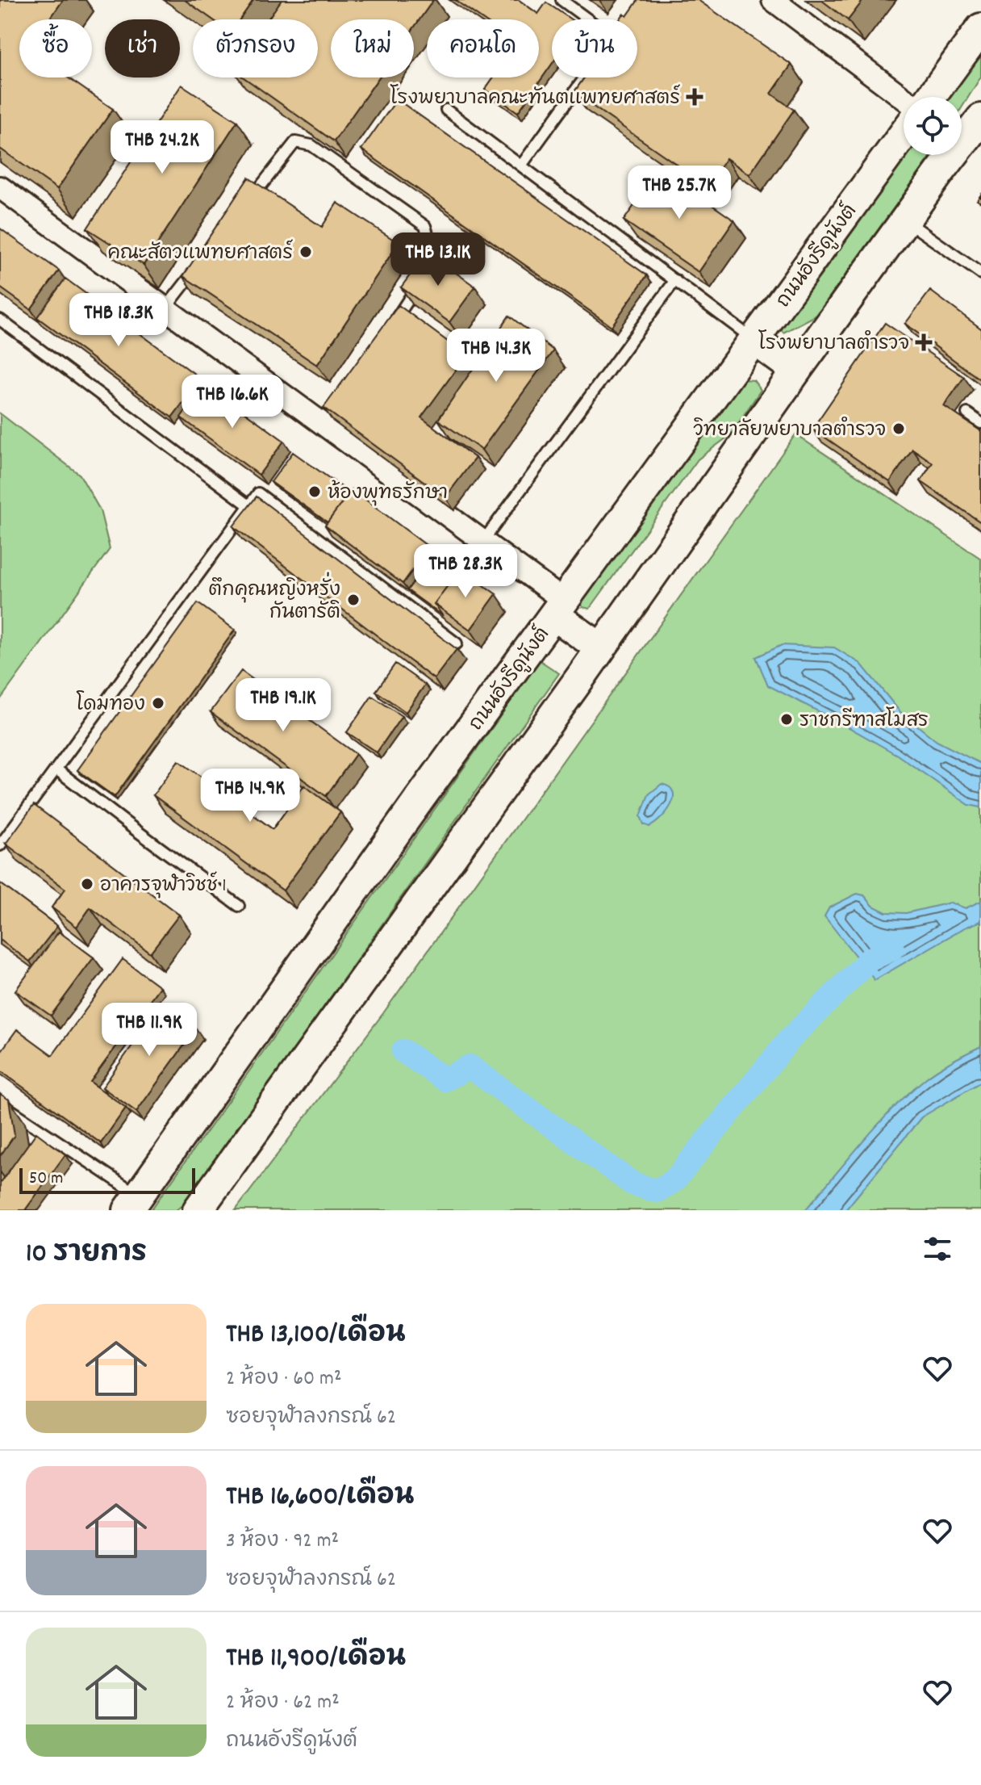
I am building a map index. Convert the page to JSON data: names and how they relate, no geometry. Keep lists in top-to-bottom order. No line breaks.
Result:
{"streets":{"main road":["ถนนอังรีดูนังต์"]},"places":{"health":["โรงพยาบาลคณะทันตแพทยศาสตร์","โรงพยาบาลตำรวจ"],"other":["คณะสัตวแพทยศาสตร์","วิทยาลัยพยาบาลตำรวจ","ห้องพุทธรักษา","ตึกคุณหญิงหรั่ง กันตารัติ","โดมทอง","ราชกรีฑาสโมสร","อาคารจุฬาวิชช์ 1"]},"scale_bar":"50 m","page":{"chip":["ซื้อ","เช่า","ตัวกรอง","ใหม่","คอนโด","บ้าน"],"price":["THB 24.2K","THB 25.7K","THB 13.1K","THB 18.3K","THB 14.3K","THB 16.6K","THB 28.3K","THB 19.1K","THB 14.9K","THB 11.9K"],"scale":"50 m","heading":"10 รายการ","list":[{"name":"THB 13,100/เดือน","note":"2 ห้อง · 60 m² · ซอยจุฬาลงกรณ์ 62"},{"name":"THB 16,600/เดือน","note":"3 ห้อง · 92 m² · ซอยจุฬาลงกรณ์ 62"},{"name":"THB 11,900/เดือน","note":"2 ห้อง · 62 m² · ถนนอังรีดูนังต์"}]}}
